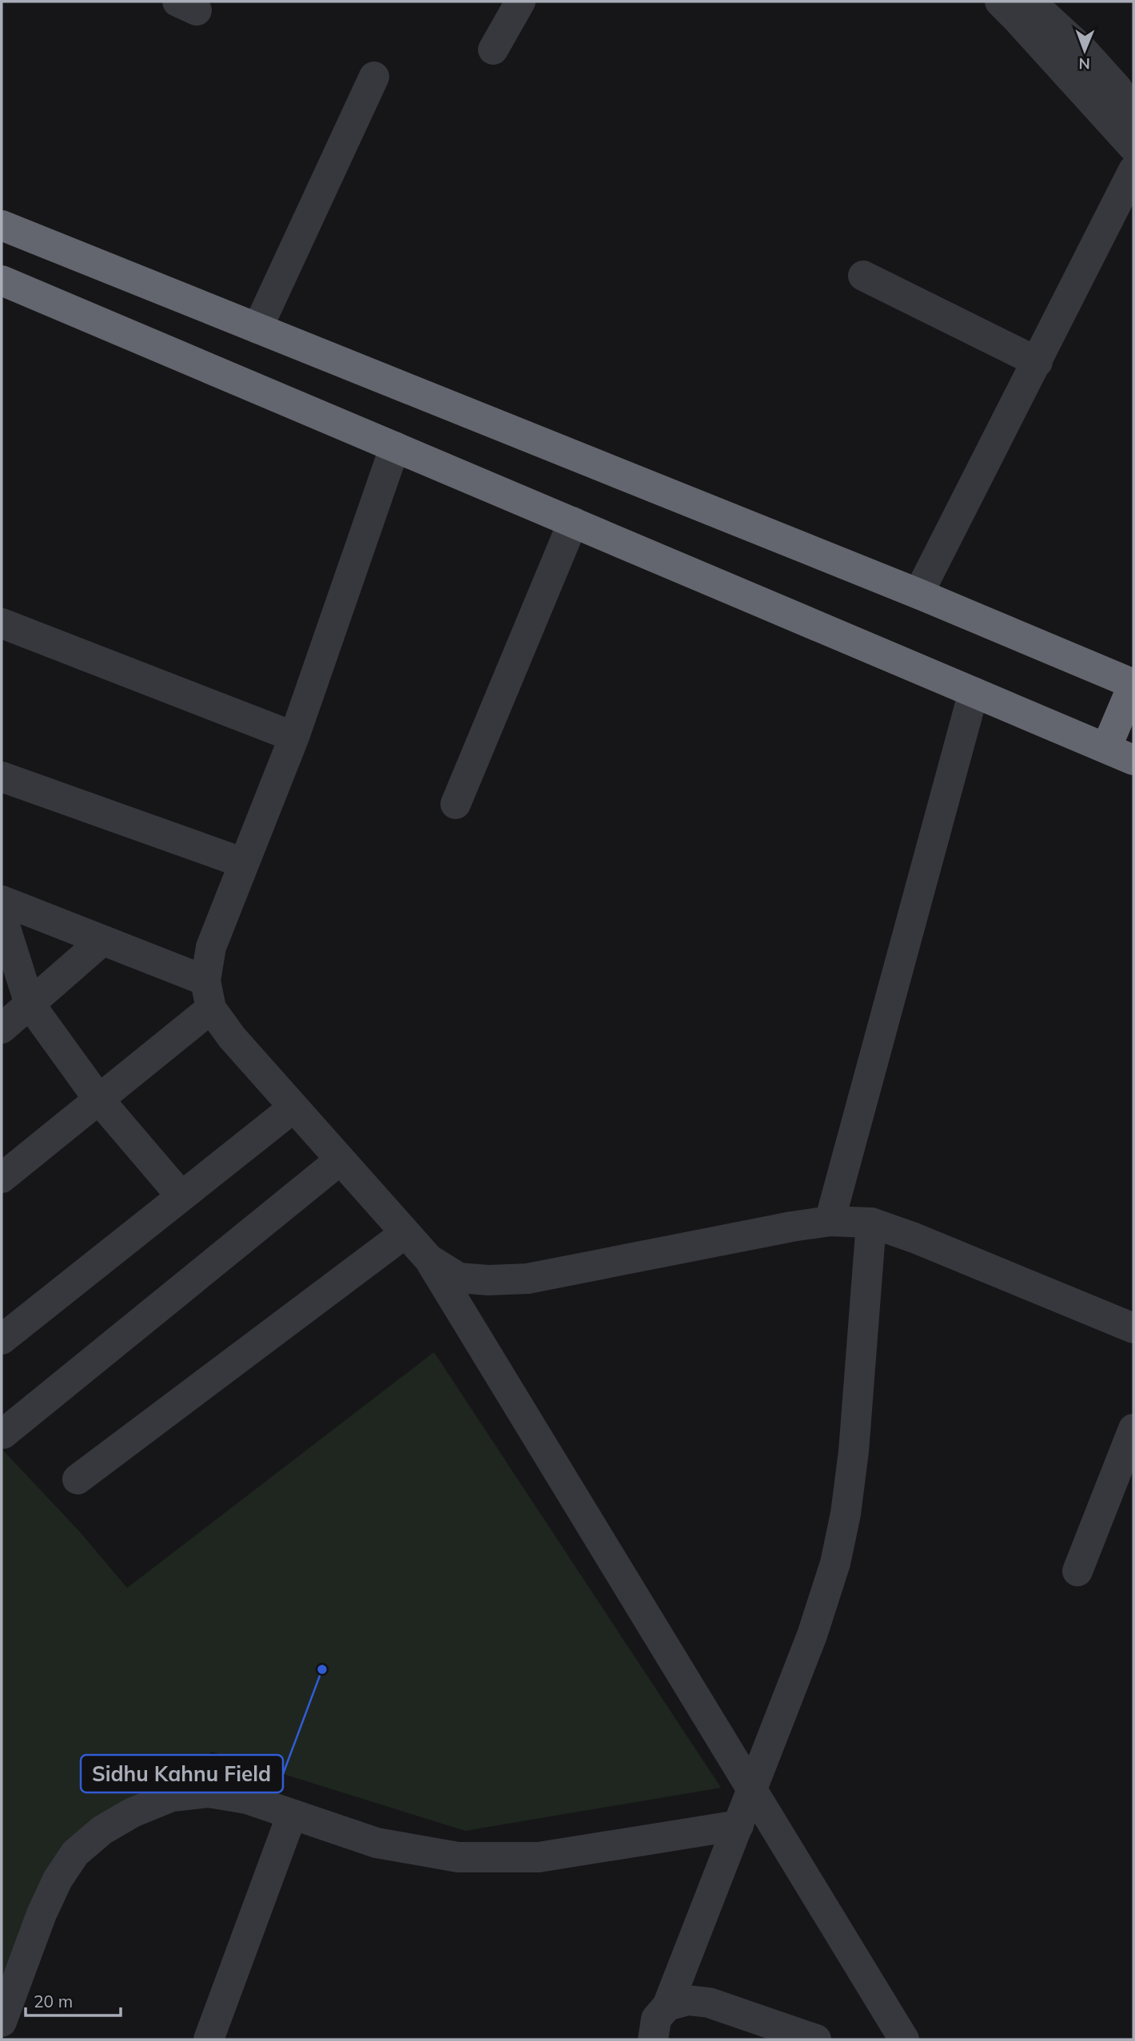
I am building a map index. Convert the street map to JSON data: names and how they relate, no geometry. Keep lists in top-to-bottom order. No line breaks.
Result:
{"places":["Sidhu Kahnu Field"],"scale_bar":"20 m","north":"bottom"}
